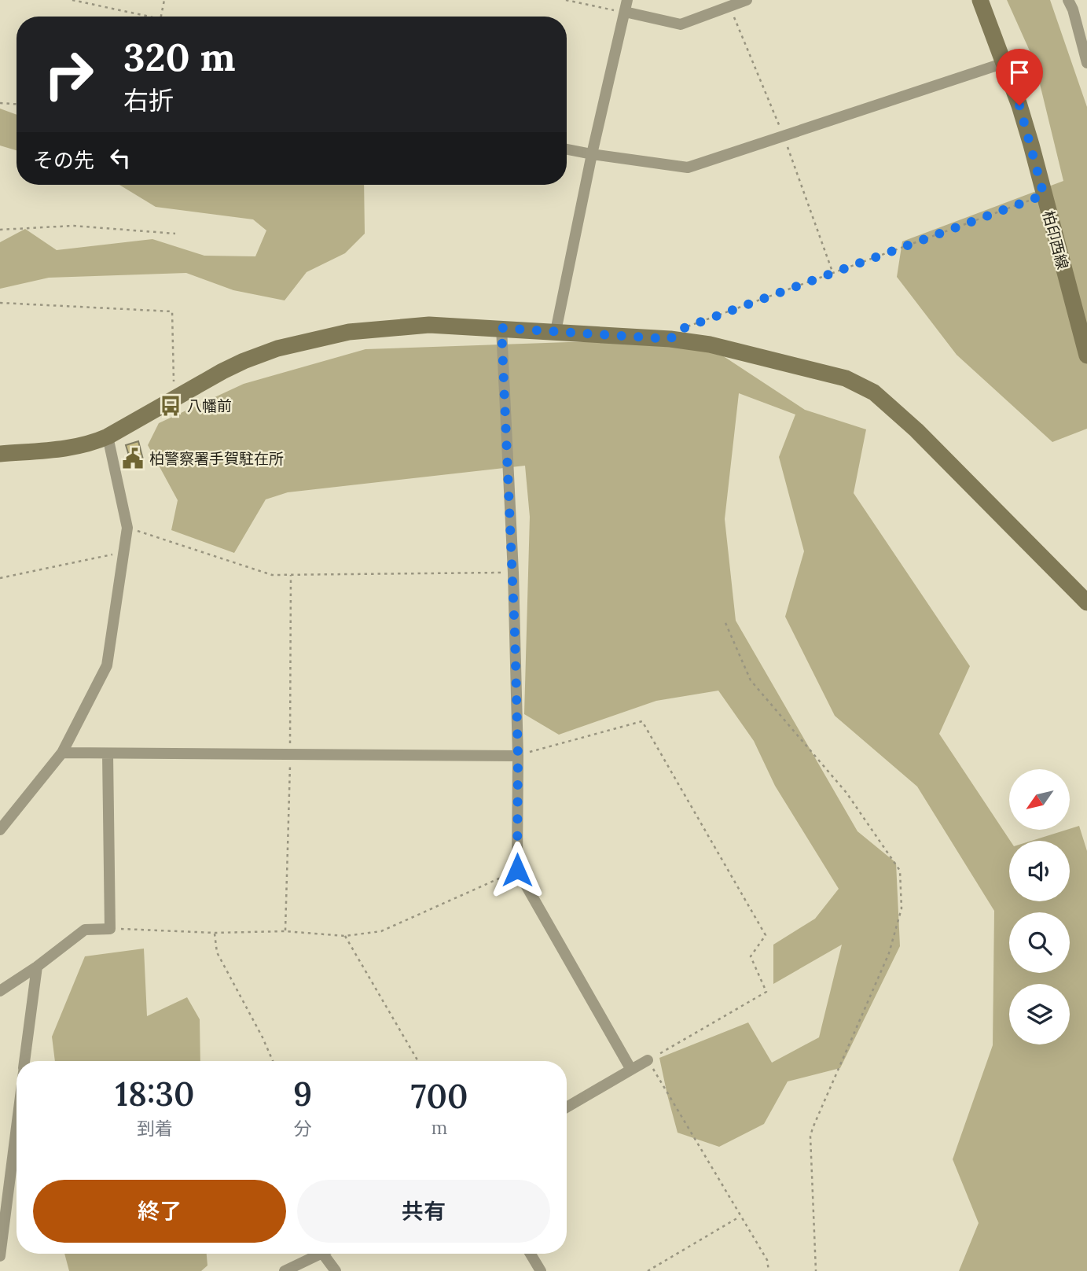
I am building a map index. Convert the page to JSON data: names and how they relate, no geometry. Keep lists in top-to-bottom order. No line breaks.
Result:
{"streets":{"street":["柏印西線"]},"places":{"bus stop":["八幡前"],"public building":["柏警察署手賀駐在所"]},"north":"bottom left","page":{"turn":["320 m","右折"],"then":"その先","eta":["18:30","到着","9","分","700","m"],"buttons":["終了","共有"]}}
